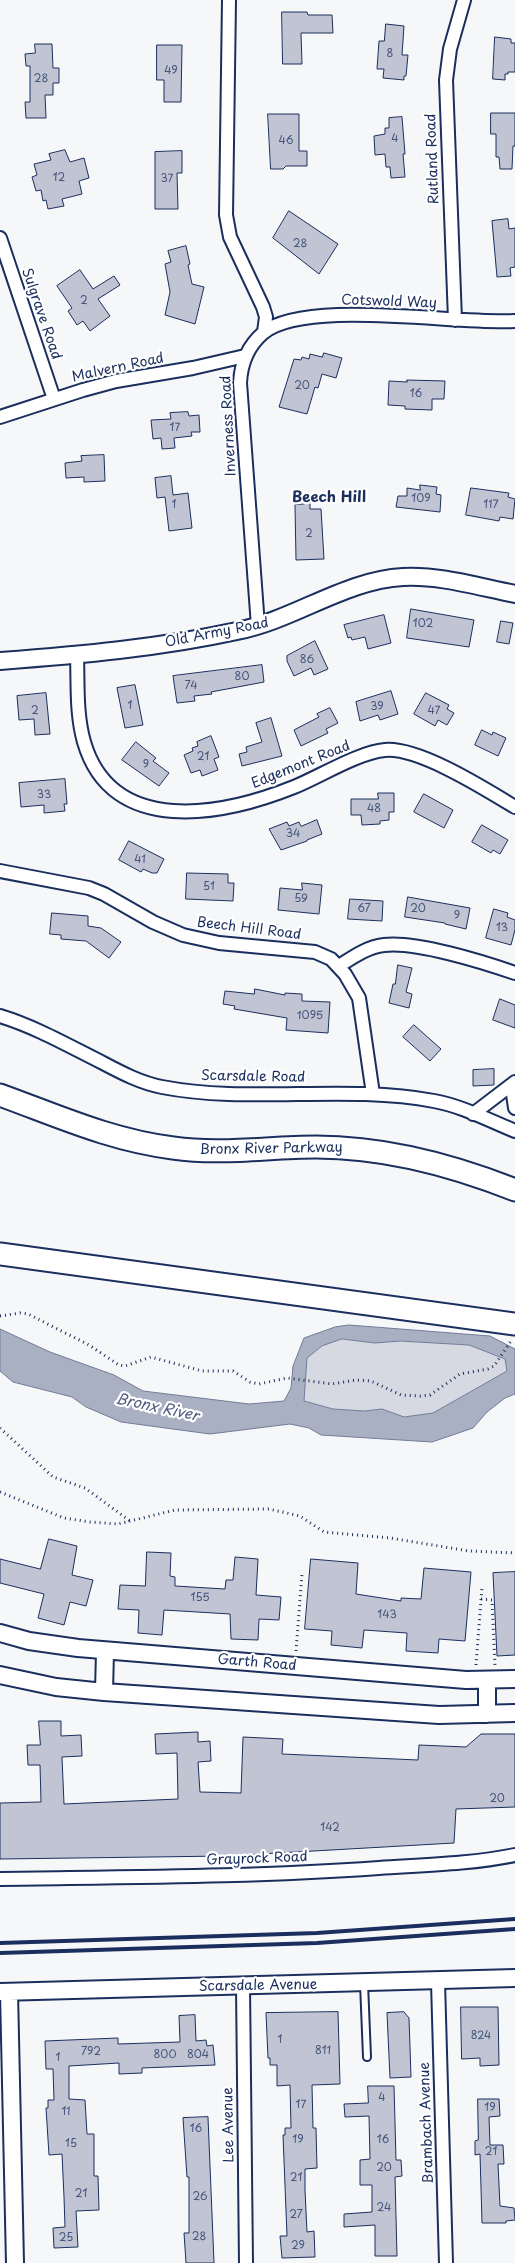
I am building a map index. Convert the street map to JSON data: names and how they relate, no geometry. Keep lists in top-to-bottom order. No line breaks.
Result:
{"streets":{"highway":["Bronx River Parkway"],"street":["Rutland Road","Cotswold Way","Sulgrave Road","Malvern Road","Inverness Road","Old Army Road","Edgemont Road","Beech Hill Road","Scarsdale Road","Garth Road","Grayrock Road","Scarsdale Avenue","Brambach Avenue","Lee Avenue"]},"crossings":[["Rutland Road","Cotswold Way"],["Cotswold Way","Inverness Road"],["Sulgrave Road","Malvern Road"],["Malvern Road","Inverness Road"],["Inverness Road","Old Army Road"],["Old Army Road","Edgemont Road"],["Beech Hill Road","Scarsdale Road"],["Scarsdale Avenue","Brambach Avenue"],["Scarsdale Avenue","Lee Avenue"]],"districts":["Beech Hill"],"water":["Bronx River"],"house_numbers":["8","49","28","4","46","12","37","28","2","20","16","17","109","1","117","2","102","86","80","74","1","39","2","47","21","9","33","48","34","41","51","59","67","20","9","13","1095","155","143","20","142","824","1","811","792","800","804","1","4","17","19","11","16","19","16","15","21","20","21","21","26","24","27","28","25","29"]}
